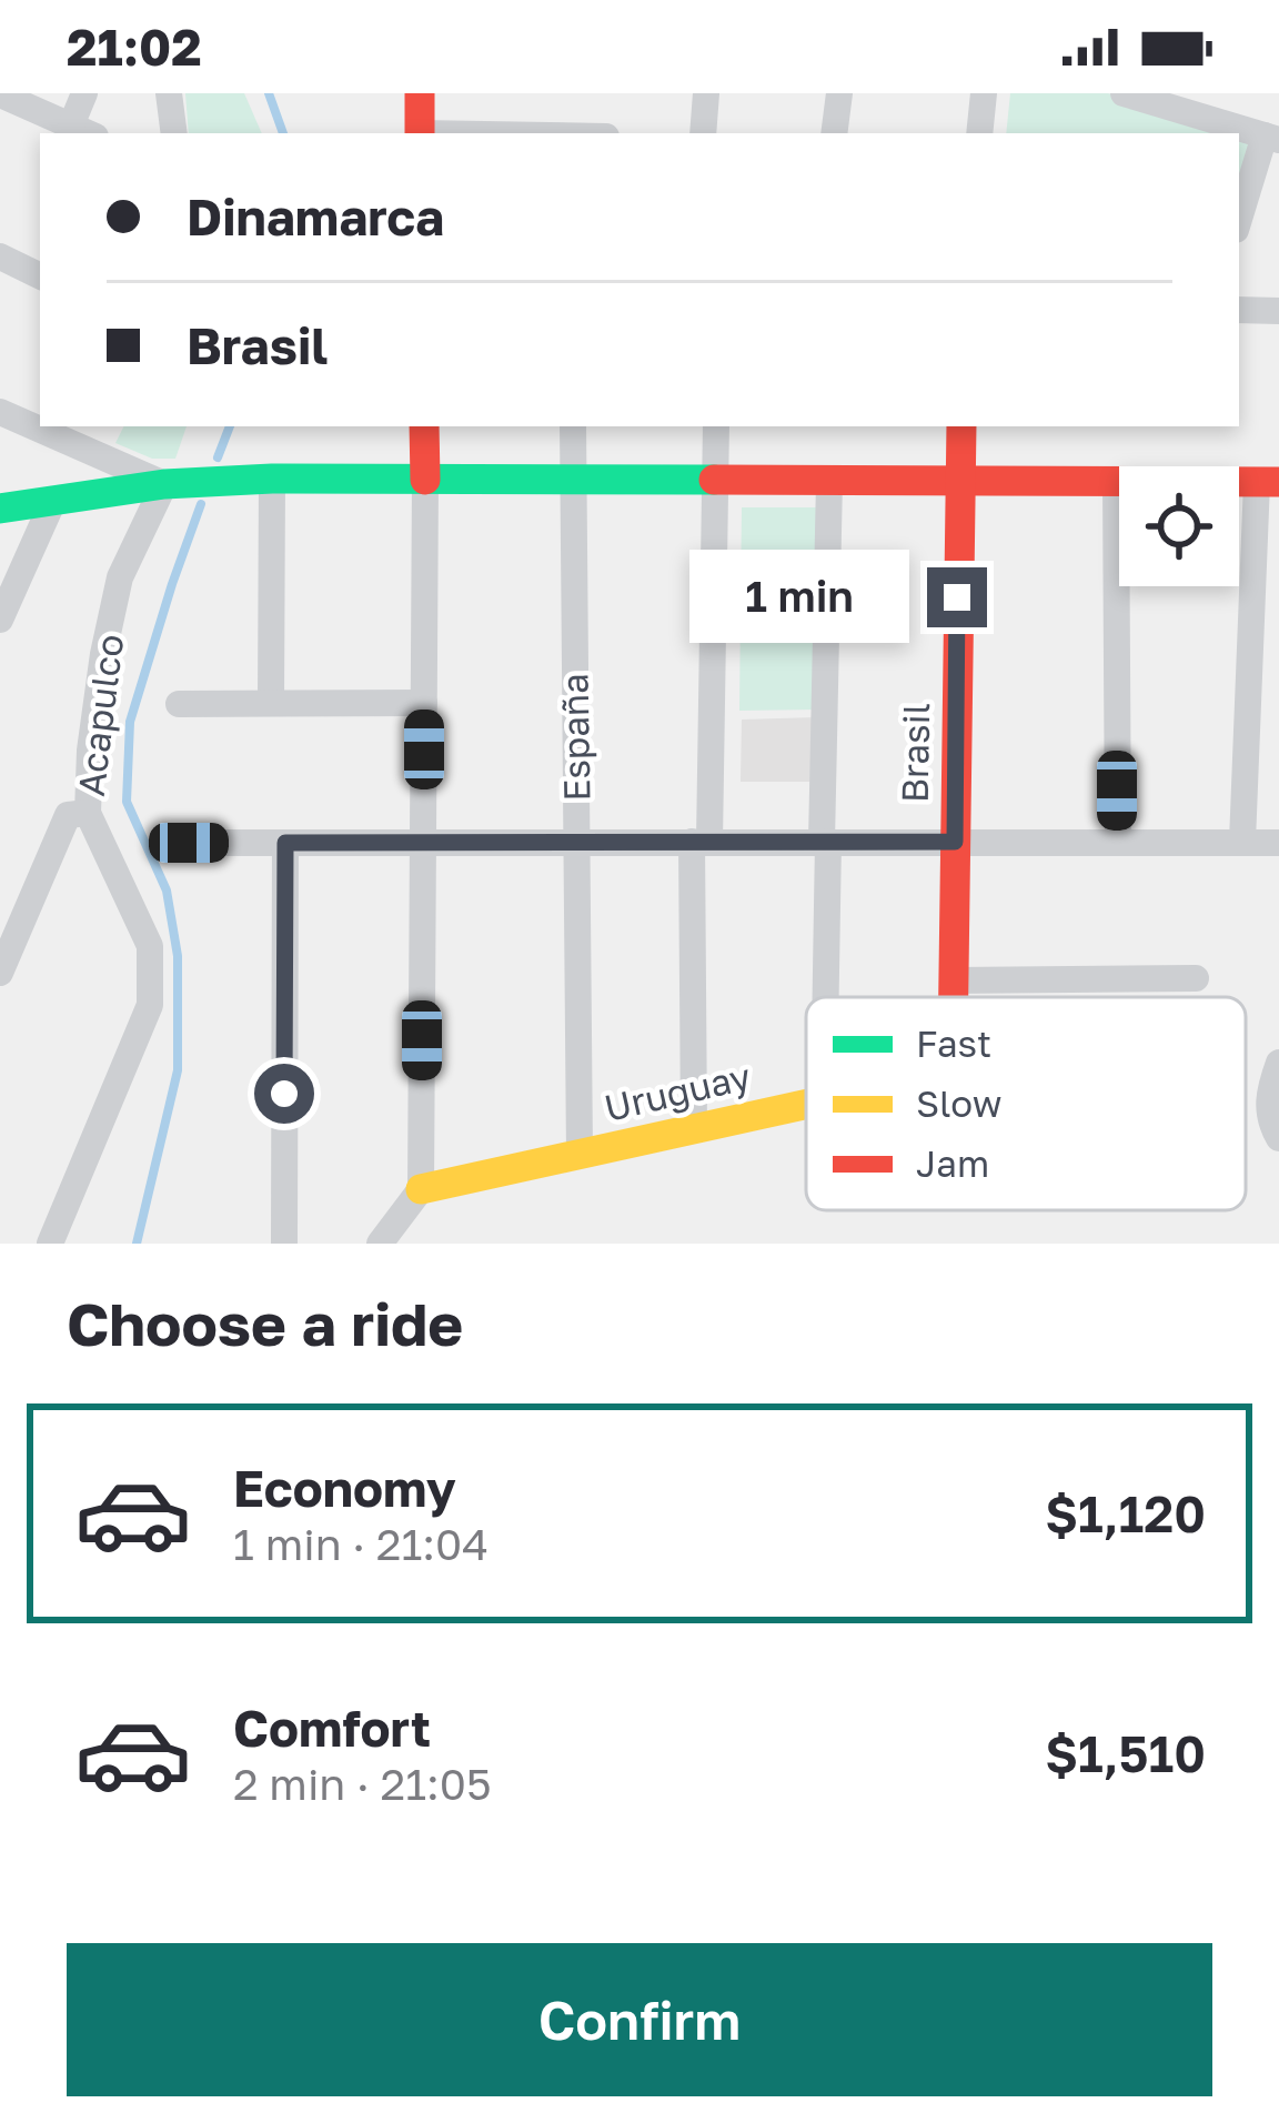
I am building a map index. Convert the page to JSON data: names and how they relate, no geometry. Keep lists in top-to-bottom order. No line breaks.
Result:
{"streets":{"street":["Acapulco","España","Brasil","Uruguay"]},"crossings":[["España","Uruguay"]],"legend":["Fast","Slow","Jam"],"page":{"status":"21:02","banner":["Dinamarca","Brasil"],"bubble":"1 min","heading":"Choose a ride","list":[{"name":"Economy","note":"1 min · 21:04","value":"$1,120"},{"name":"Comfort","note":"2 min · 21:05","value":"$1,510"}],"buttons":"Confirm"}}
